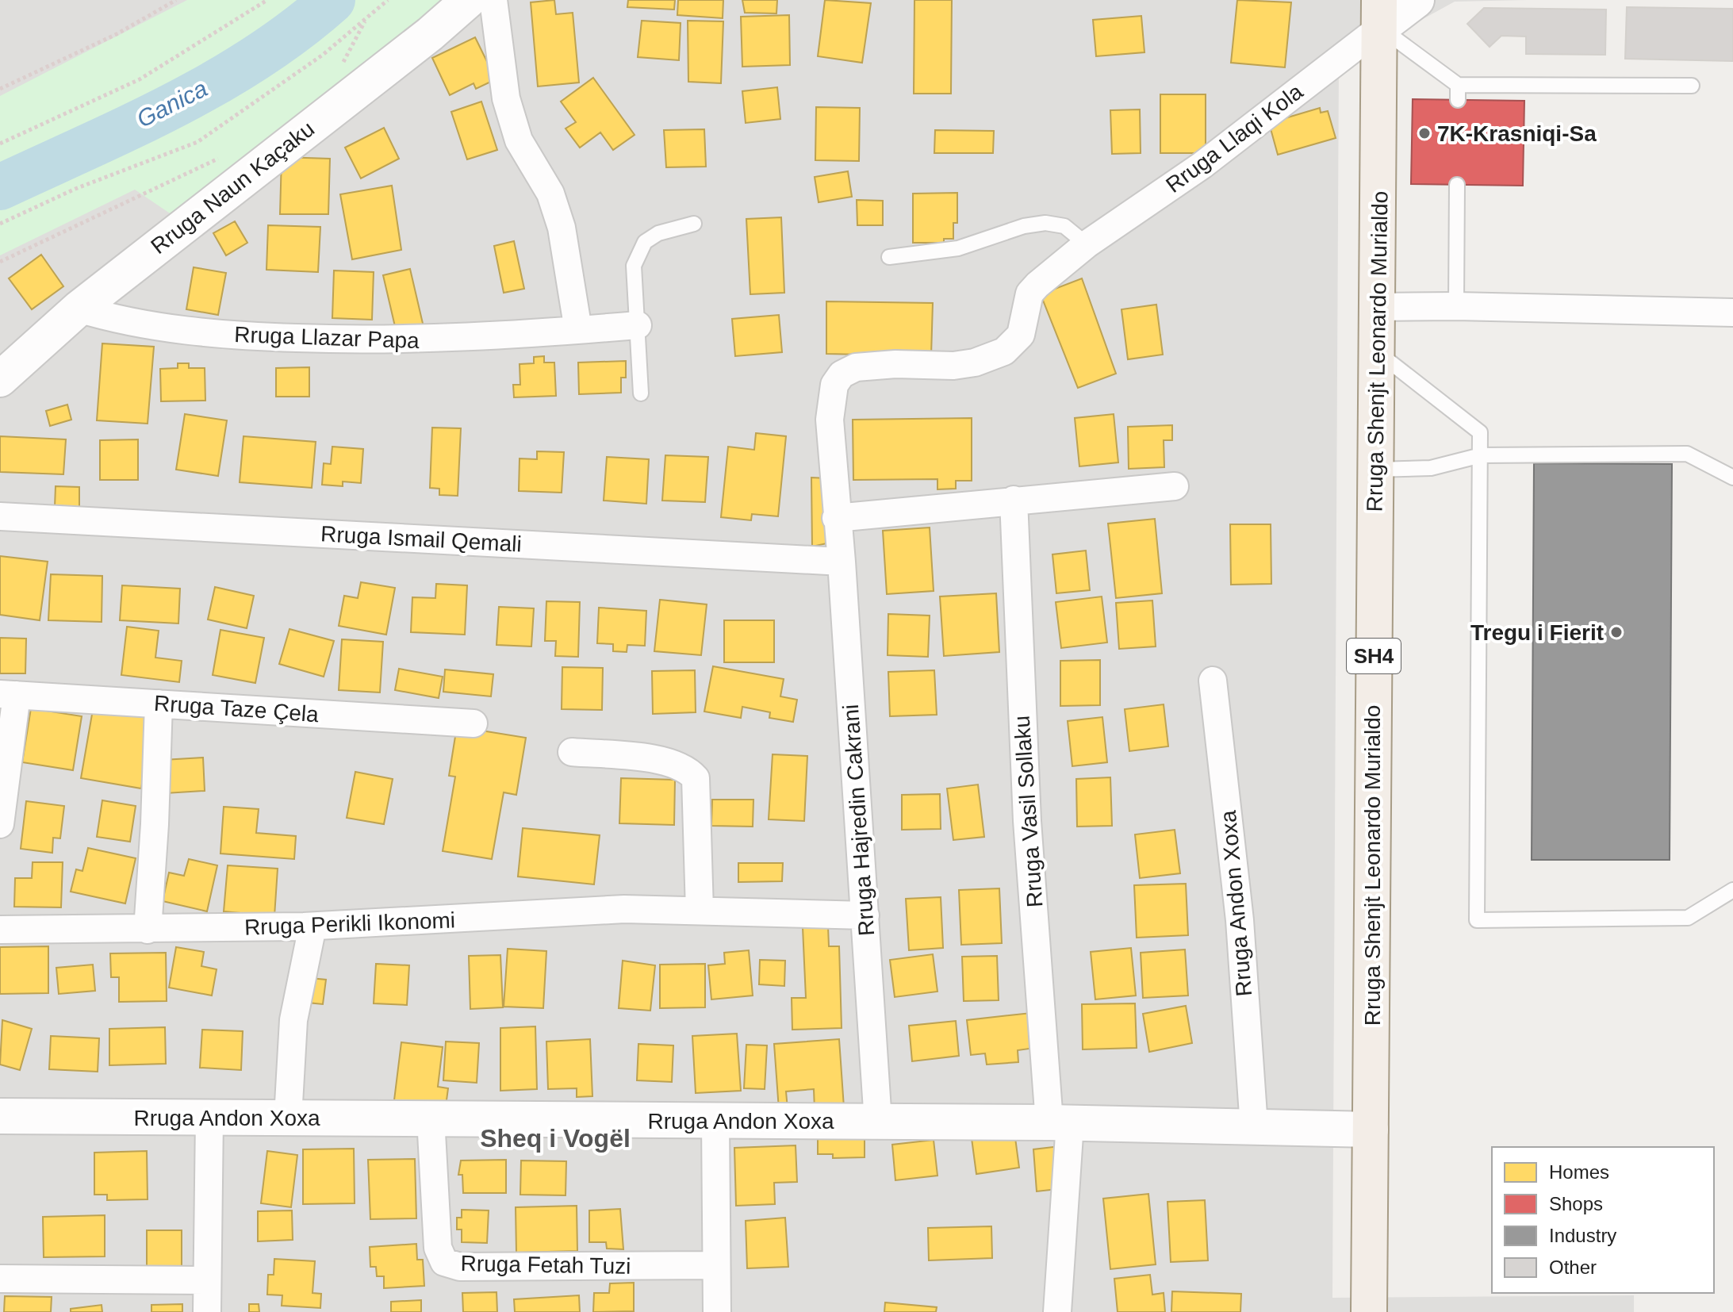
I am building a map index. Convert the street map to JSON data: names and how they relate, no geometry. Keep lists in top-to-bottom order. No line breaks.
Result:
{"streets":{"main road":["Rruga Shenjt Leonardo Murialdo","SH4"],"street":["Rruga Llaqi Kola","Rruga Naun Kaçaku","Rruga Llazar Papa","Rruga Ismail Qemali","Rruga Taze Çela","Rruga Vasil Sollaku","Rruga Hajredin Cakrani","Rruga Andon Xoxa","Rruga Perikli Ikonomi","Rruga Fetah Tuzi"]},"crossings":[["Rruga Llaqi Kola","Rruga Shenjt Leonardo Murialdo"],["Rruga Llaqi Kola","Rruga Hajredin Cakrani"],["Rruga Naun Kaçaku","Rruga Llazar Papa"],["Rruga Shenjt Leonardo Murialdo","Rruga Andon Xoxa"],["Rruga Ismail Qemali","Rruga Hajredin Cakrani"],["Rruga Vasil Sollaku","Rruga Andon Xoxa"],["Rruga Hajredin Cakrani","Rruga Andon Xoxa"],["Rruga Hajredin Cakrani","Rruga Perikli Ikonomi"],["Rruga Andon Xoxa","Rruga Fetah Tuzi"]],"districts":["Sheq i Vogël"],"water":["Ganica"],"places":["7K-Krasniqi-Sa","Tregu i Fierit"],"legend":["Homes","Shops","Industry","Other"]}
